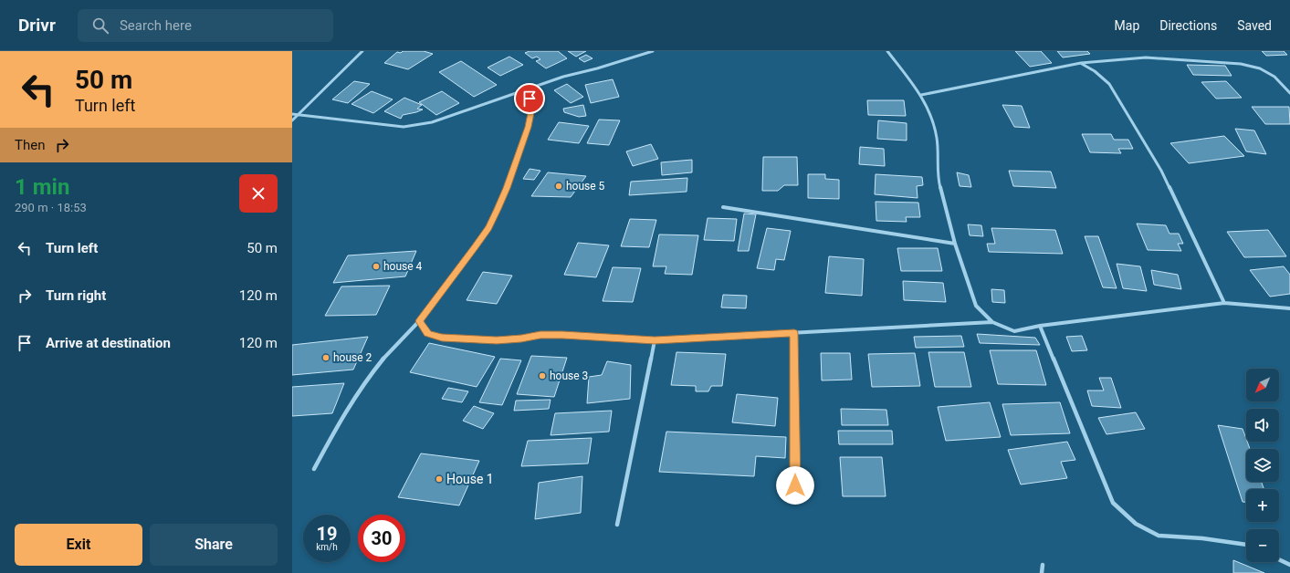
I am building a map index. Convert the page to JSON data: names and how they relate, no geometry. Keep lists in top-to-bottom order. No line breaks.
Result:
{"places":["house 5","house 4","house 2","house 3","House 1"],"north":"bottom left","page":{"header":"Drivr","search":"Search here","nav":["Map","Directions","Saved"],"turn":["50 m","Turn left"],"then":"Then","heading":["1 min","290 m · 18:53"],"list":[{"name":"Turn left","value":"50 m"},{"name":"Turn right","value":"120 m"},{"name":"Arrive at destination","value":"120 m"}],"map_buttons":["+","−"],"speed":"19 km/h","limit":"30","buttons":["Exit","Share"]}}
